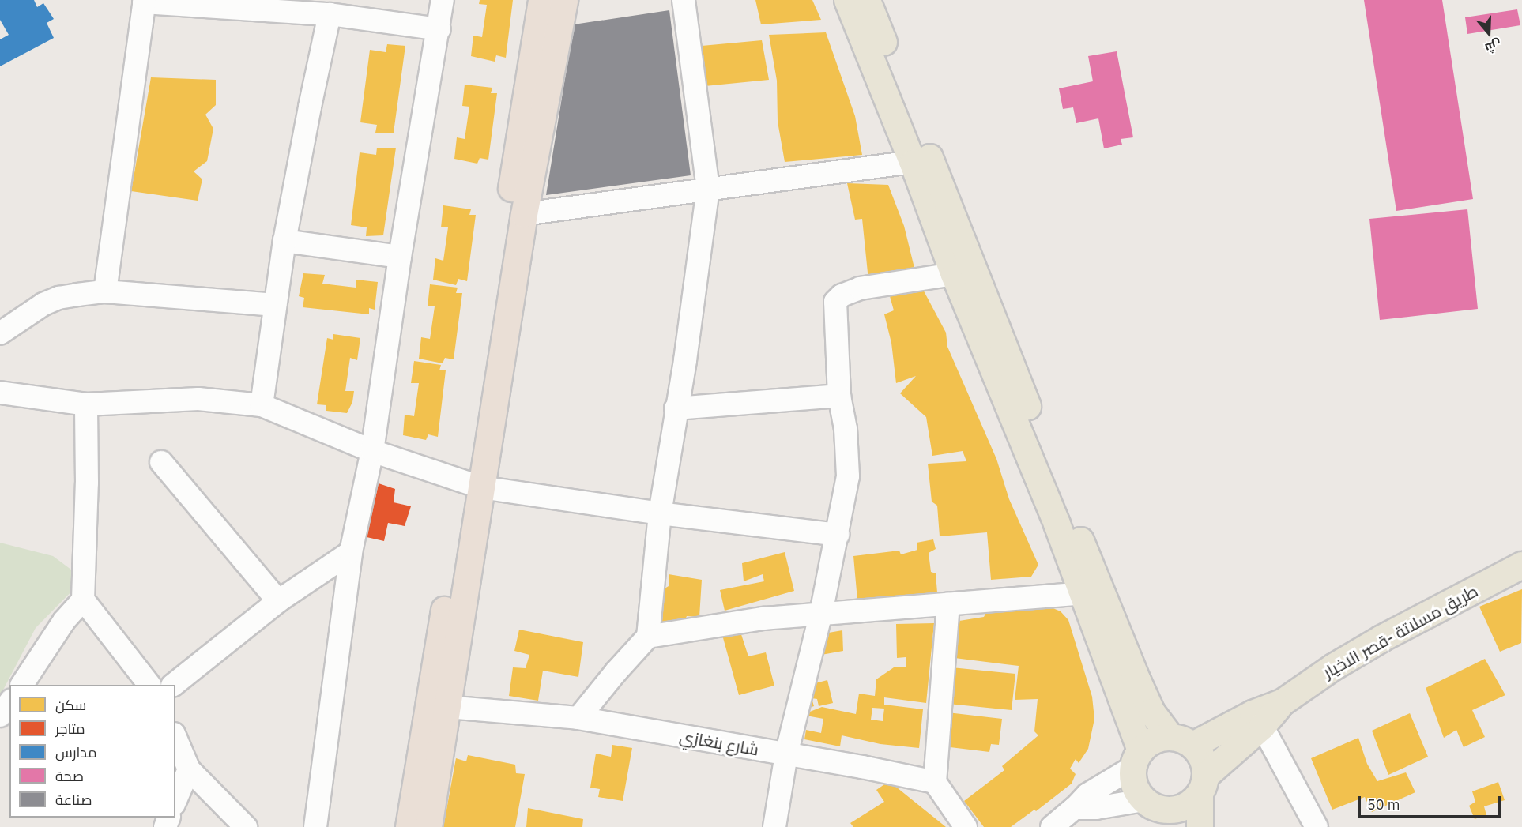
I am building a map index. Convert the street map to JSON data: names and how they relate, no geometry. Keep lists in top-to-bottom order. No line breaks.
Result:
{"streets":{"main road":["طريق مسلاتة -قصر الاخيار"],"street":["شارع بنغازي"]},"legend":["سكن","متاجر","مدارس","صحة","صناعة"],"scale_bar":"50 m","north":"bottom"}
